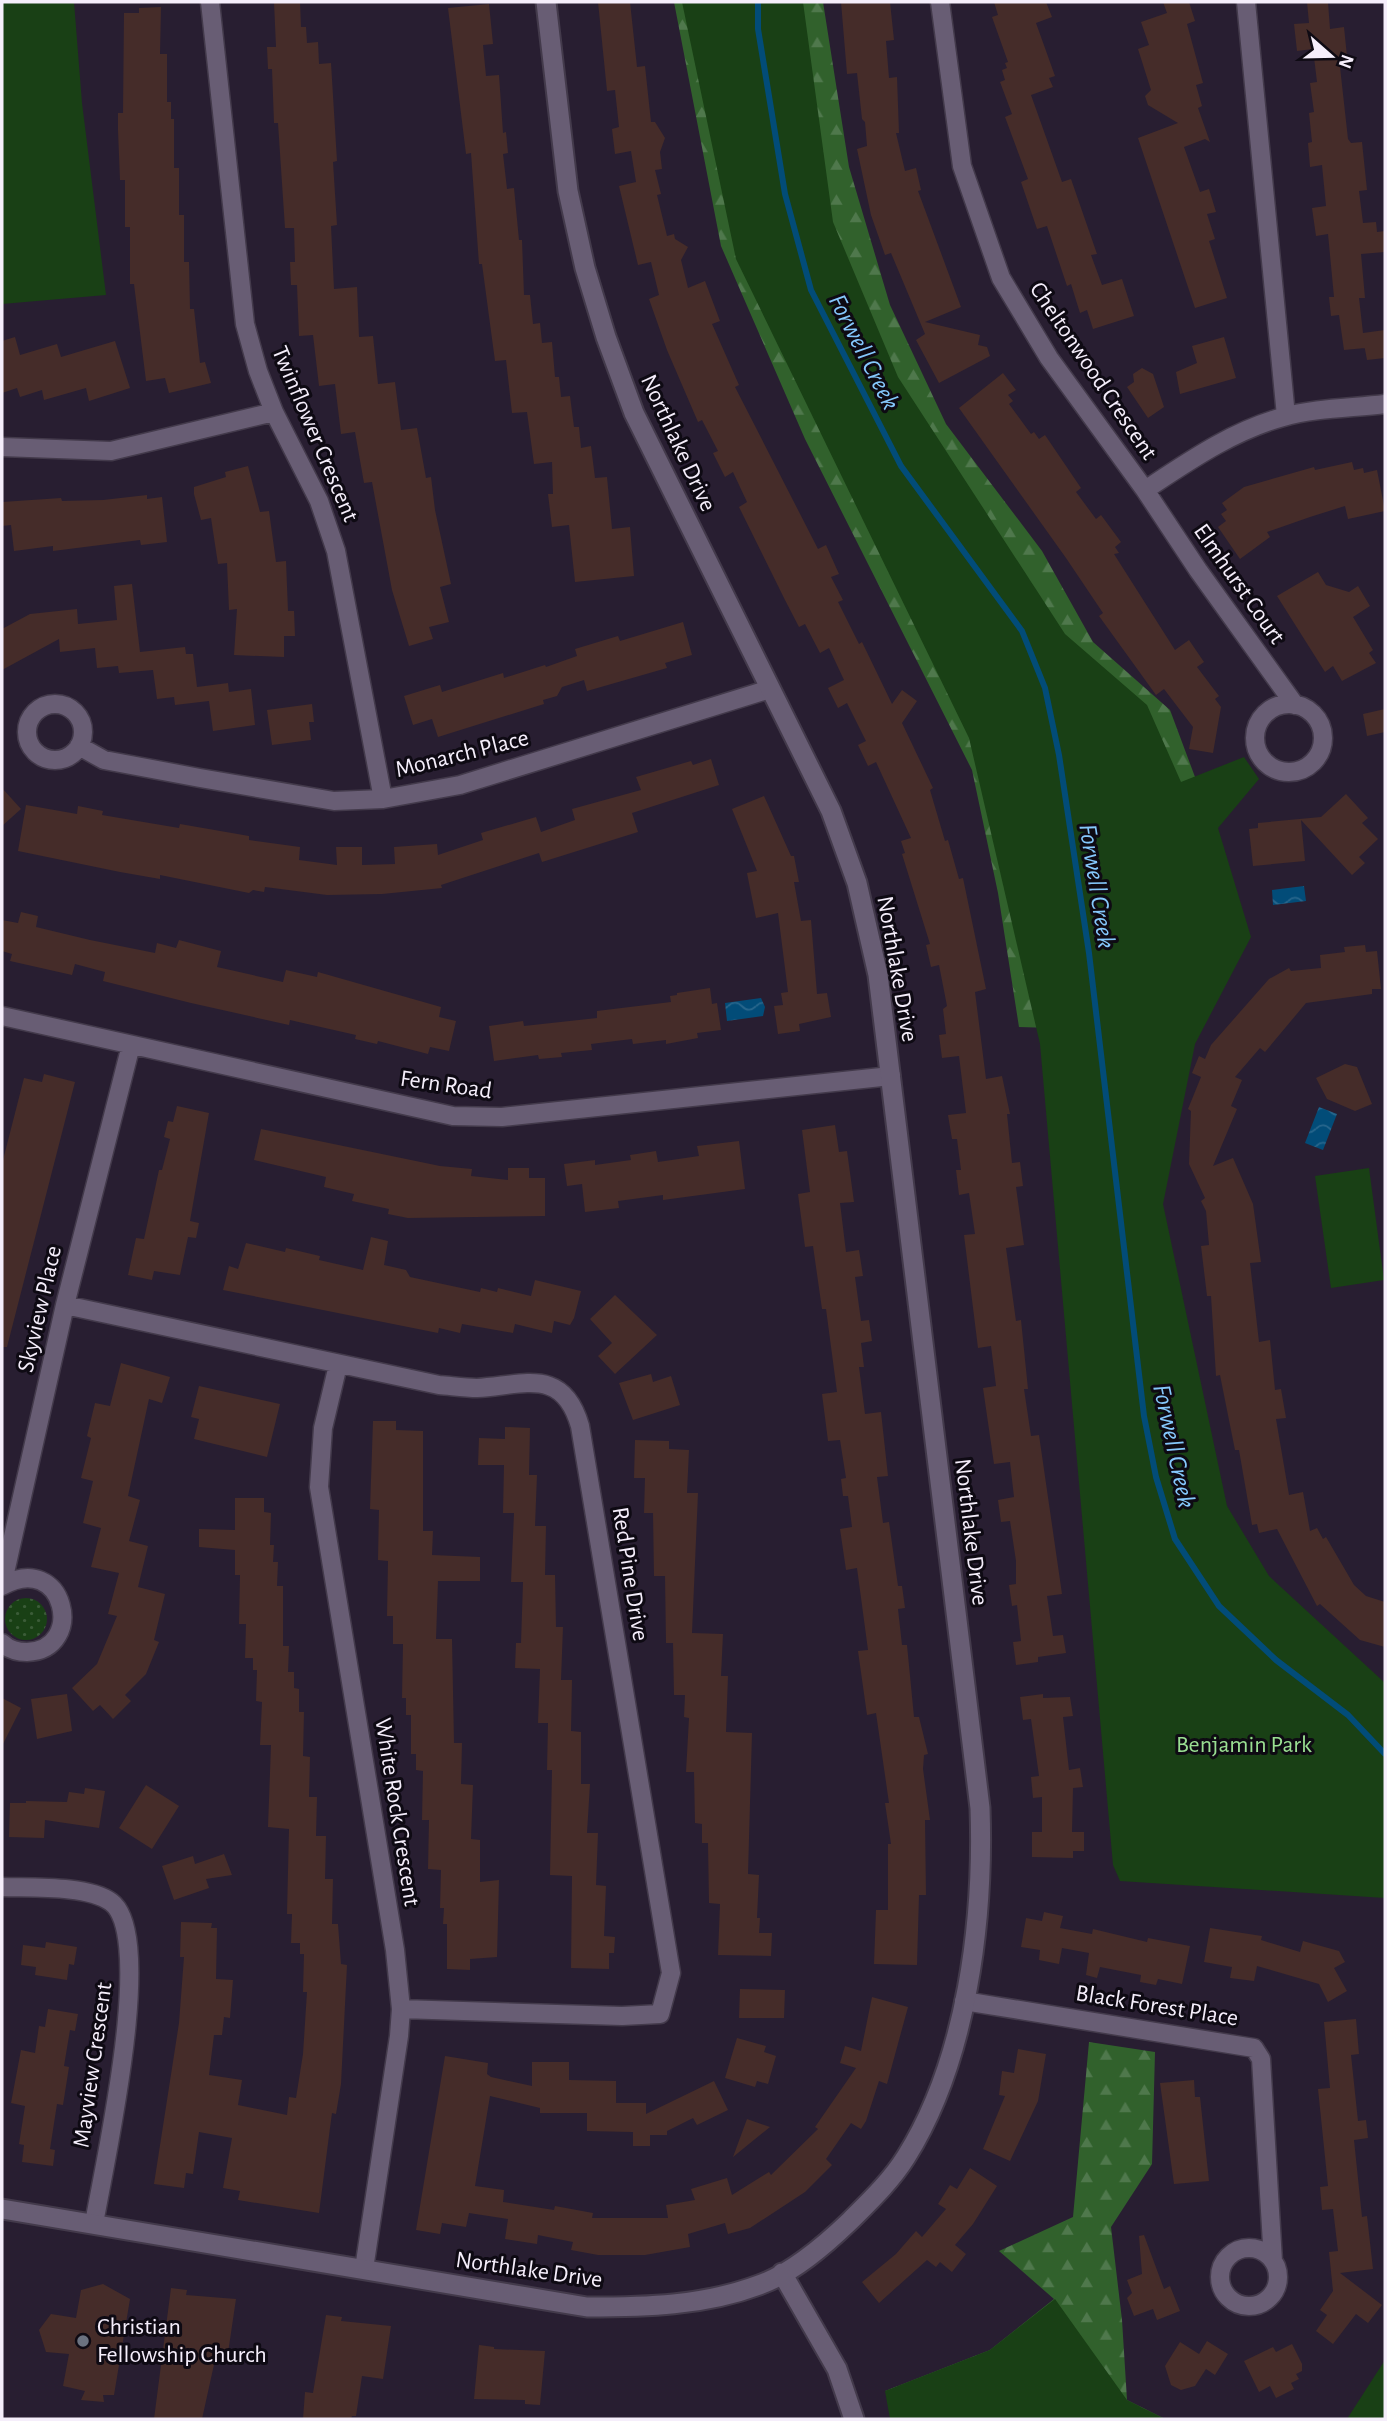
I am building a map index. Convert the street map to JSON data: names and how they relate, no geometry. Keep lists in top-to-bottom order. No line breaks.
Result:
{"streets":{"street":["Cheltonwood Crescent","Twinflower Crescent","Northlake Drive","Elmhurst Court","Monarch Place","Fern Road","Skyview Place","Red Pine Drive","White Rock Crescent","Black Forest Place","Mayview Crescent"]},"crossings":[["Cheltonwood Crescent","Elmhurst Court"],["Twinflower Crescent","Monarch Place"],["Northlake Drive","Monarch Place"],["Northlake Drive","Fern Road"],["Northlake Drive","White Rock Crescent"],["Northlake Drive","Black Forest Place"],["Northlake Drive","Mayview Crescent"],["Fern Road","Skyview Place"],["Skyview Place","Red Pine Drive"],["Red Pine Drive","White Rock Crescent"]],"water":["Forwell Creek"],"parks":["Benjamin Park"],"places":["Christian Fellowship Church"],"north":"right"}
